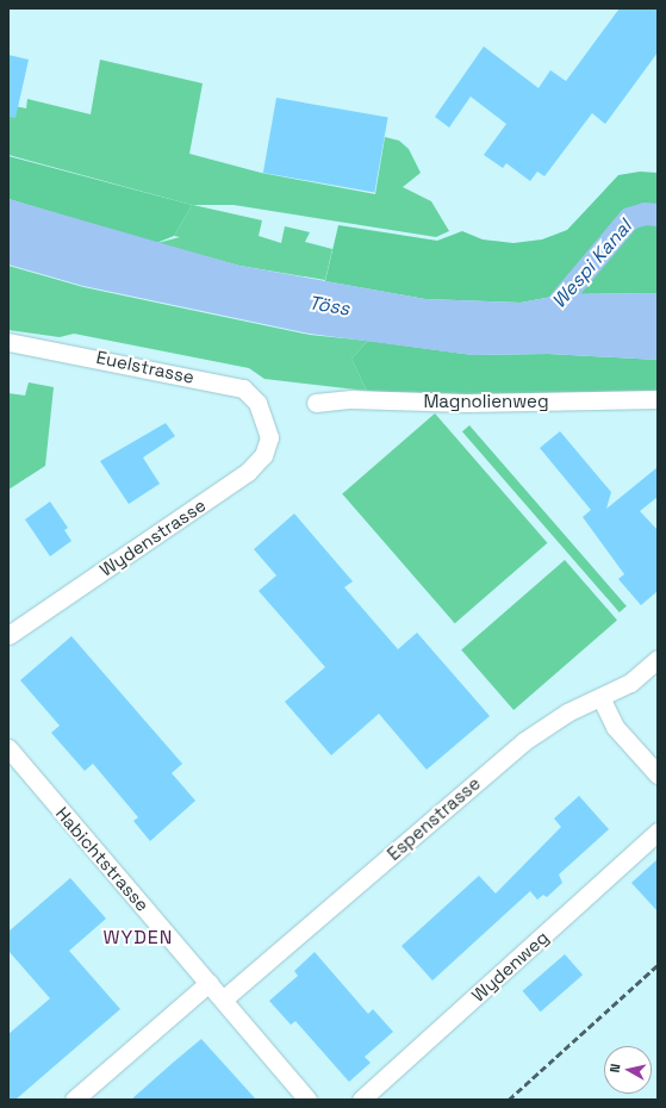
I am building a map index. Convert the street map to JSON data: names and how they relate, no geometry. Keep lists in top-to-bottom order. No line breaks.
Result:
{"streets":{"street":["Euelstrasse","Magnolienweg","Wydenstrasse","Espenstrasse","Habichtstrasse","Wydenweg"]},"crossings":[["Euelstrasse","Wydenstrasse"],["Espenstrasse","Habichtstrasse"]],"districts":["WYDEN"],"water":["Wespi Kanal","Töss"],"north":"left"}
